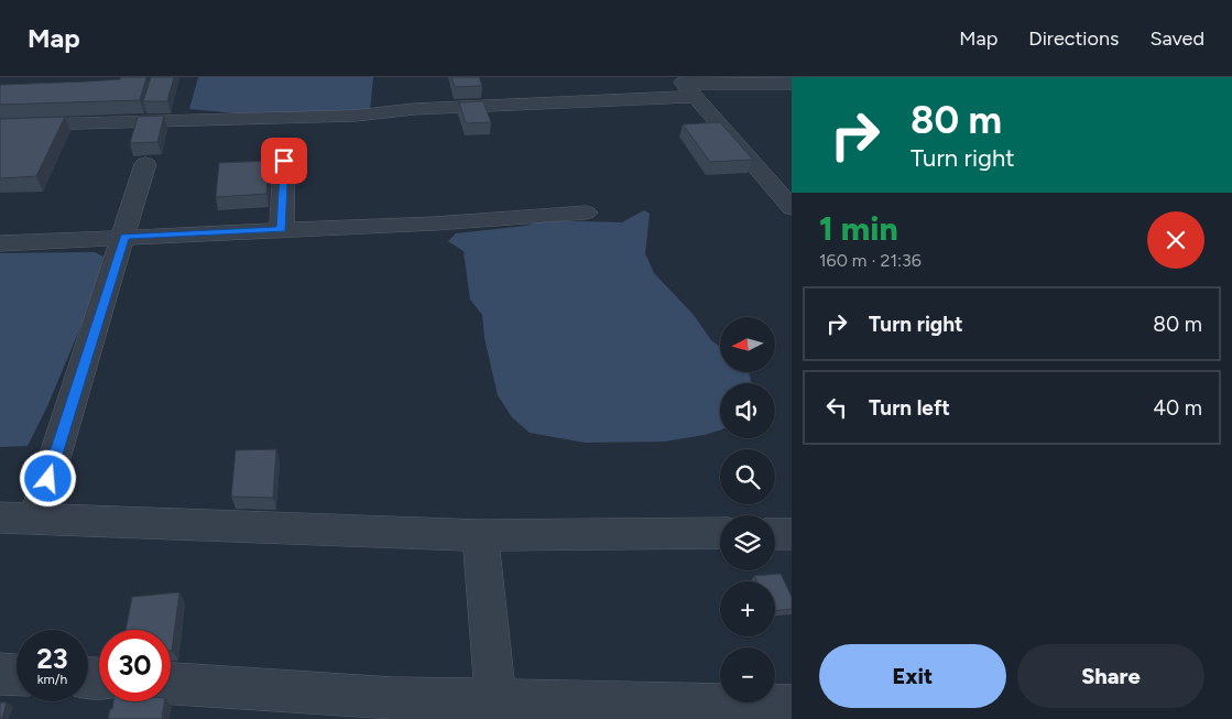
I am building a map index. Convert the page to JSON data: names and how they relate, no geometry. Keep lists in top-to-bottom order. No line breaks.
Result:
{"north":"left","page":{"header":"Map","nav":["Map","Directions","Saved"],"turn":["80 m","Turn right"],"heading":["1 min","160 m · 21:36"],"list":[{"name":"Turn right","value":"80 m"},{"name":"Turn left","value":"40 m"}],"map_buttons":["+","−"],"speed":"23 km/h","limit":"30","buttons":["Exit","Share"]}}
